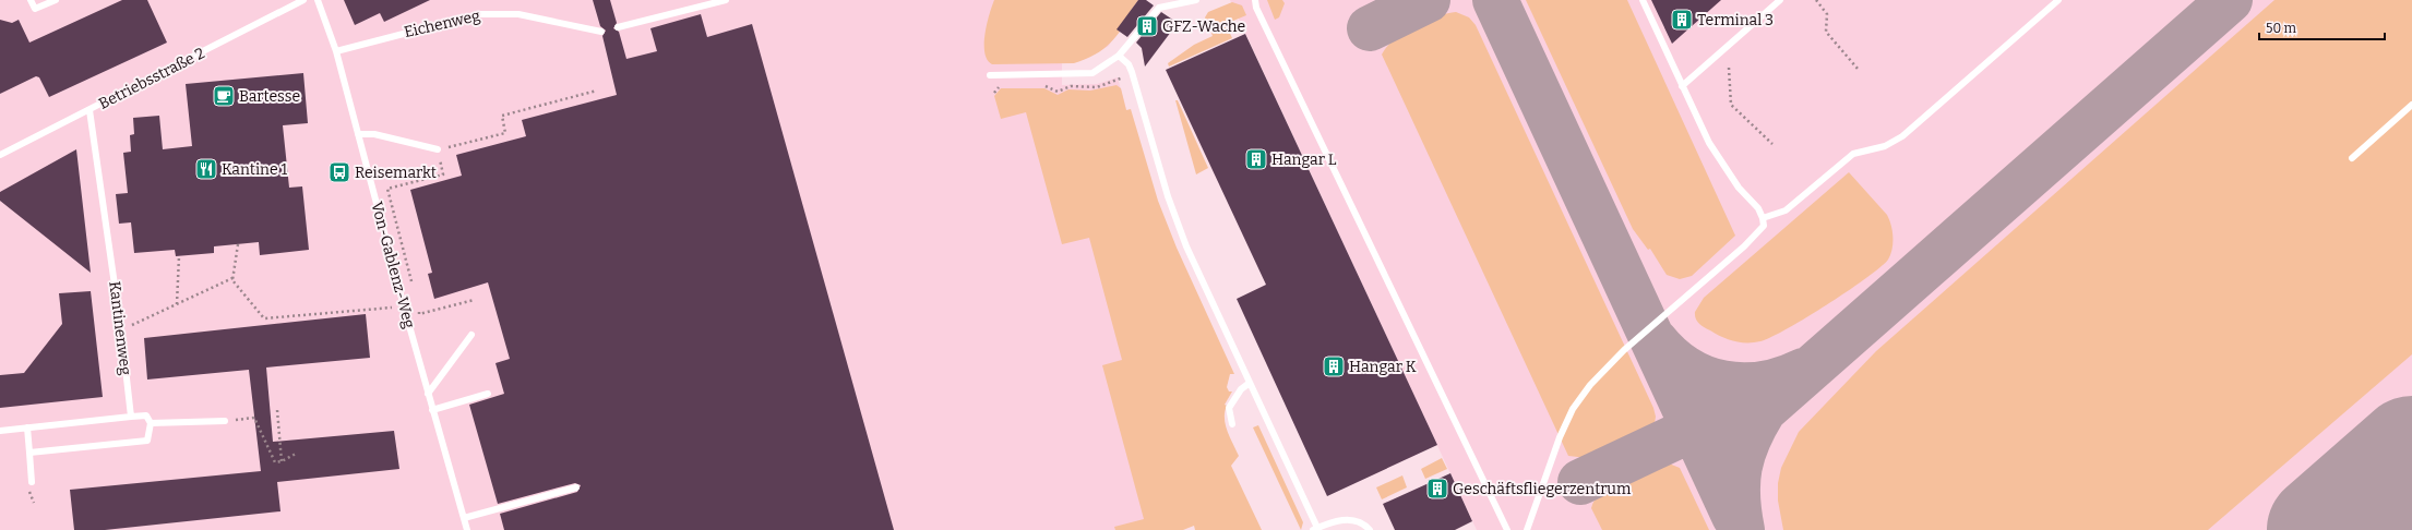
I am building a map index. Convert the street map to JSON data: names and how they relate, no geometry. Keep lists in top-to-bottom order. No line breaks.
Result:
{"streets":{"lane":["Eichenweg","Betriebsstraße 2","Von-Gablenz-Weg","Kantinenweg"]},"crossings":[["Eichenweg","Von-Gablenz-Weg"],["Betriebsstraße 2","Kantinenweg"]],"places":{"building":["Terminal 3","GFZ-Wache","Hangar L","Hangar K","Geschäftsfliegerzentrum"],"cafe":["Bartesse"],"restaurant":["Kantine 1"],"bus stop":["Reisemarkt"]},"scale_bar":"50 m"}
